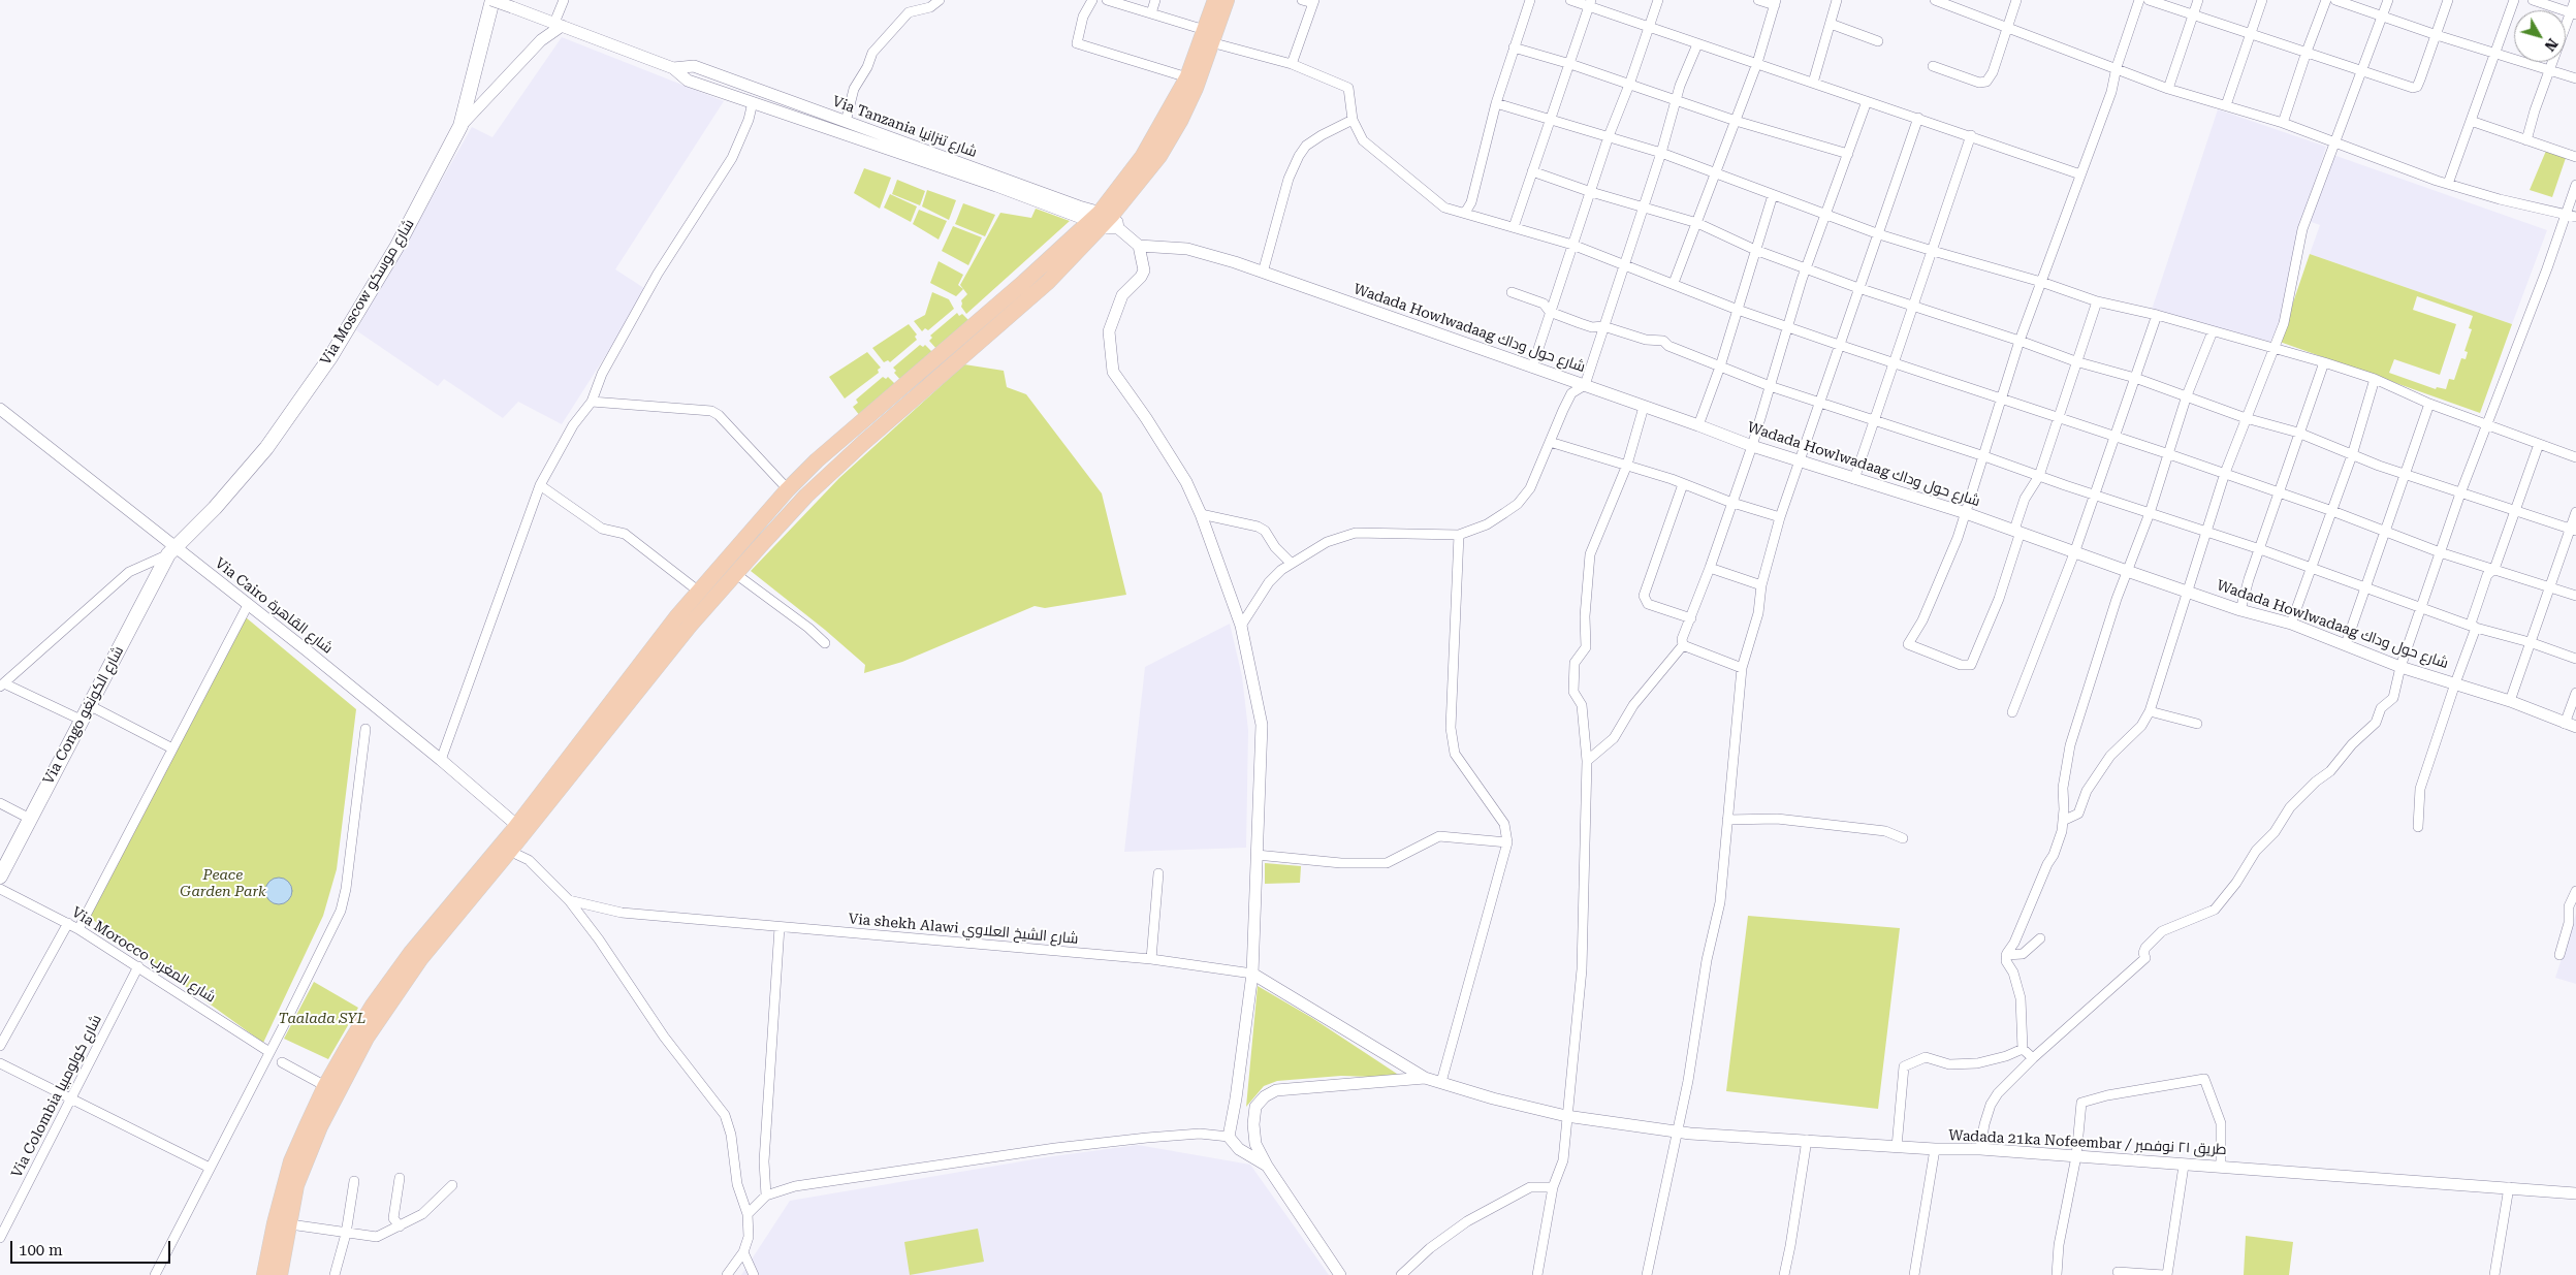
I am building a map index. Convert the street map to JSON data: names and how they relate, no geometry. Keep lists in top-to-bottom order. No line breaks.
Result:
{"streets":{"main road":["Via Moscow شارع موسكو","Via Congo شارع الكونغو"],"street":["Via Tanzania شارع تنزانيا","Wadada Howlwadaag شارع حول وداك","Via Cairo شارع القاهرة","Via shekh Alawi شارع الشيخ العلاوي","Via Morocco شارع المغرب","Via Colombia شارع كولومبيا","Wadada 21ka Nofeembar / طريق ٢١ نوفمبر"]},"crossings":[["Via Tanzania شارع تنزانيا","Via Moscow شارع موسكو"],["Via Tanzania شارع تنزانيا","Wadada Howlwadaag شارع حول وداك"],["Via Moscow شارع موسكو","Via Cairo شارع القاهرة"],["Via Moscow شارع موسكو","Via Congo شارع الكونغو"],["Via Cairo شارع القاهرة","Via Congo شارع الكونغو"],["Via Cairo شارع القاهرة","Via shekh Alawi شارع الشيخ العلاوي"],["Via Morocco شارع المغرب","Via Colombia شارع كولومبيا"]],"parks":["Peace Garden Park","Taalada SYL"],"scale_bar":"100 m","north":"bottom right"}
